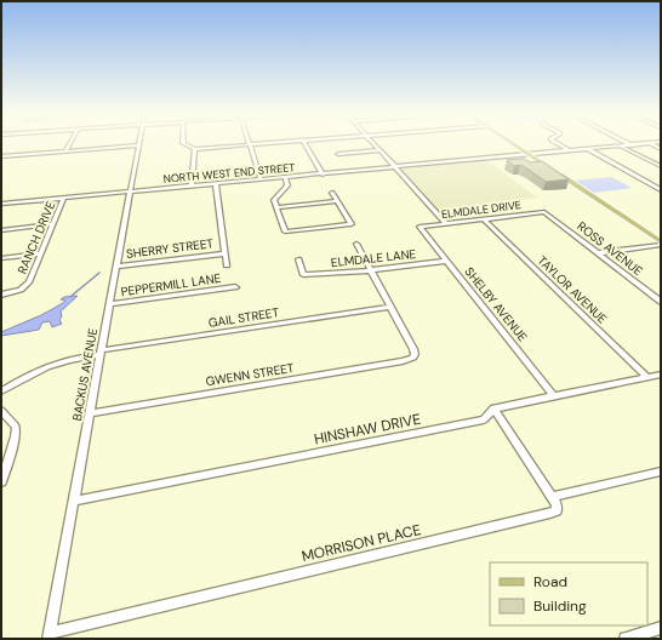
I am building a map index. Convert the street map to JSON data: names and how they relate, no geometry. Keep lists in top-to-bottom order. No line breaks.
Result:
{"streets":{"street":["NORTH WEST END STREET","ELMDALE DRIVE","RANCH DRIVE","SHERRY STREET","ROSS AVENUE","ELMDALE LANE","PEPPERMILL LANE","TAYLOR AVENUE","SHELBY AVENUE","GAIL STREET","BACKUS AVENUE","GWENN STREET","HINSHAW DRIVE","MORRISON PLACE"]},"crossings":[["NORTH WEST END STREET","RANCH DRIVE"],["NORTH WEST END STREET","BACKUS AVENUE"],["ELMDALE DRIVE","ROSS AVENUE"],["ELMDALE DRIVE","TAYLOR AVENUE"],["ELMDALE DRIVE","SHELBY AVENUE"],["SHERRY STREET","BACKUS AVENUE"],["ELMDALE LANE","SHELBY AVENUE"],["PEPPERMILL LANE","BACKUS AVENUE"],["TAYLOR AVENUE","HINSHAW DRIVE"],["SHELBY AVENUE","HINSHAW DRIVE"],["GAIL STREET","BACKUS AVENUE"],["GAIL STREET","GWENN STREET"],["BACKUS AVENUE","GWENN STREET"],["BACKUS AVENUE","HINSHAW DRIVE"],["BACKUS AVENUE","MORRISON PLACE"]],"legend":["Road","Building"]}
